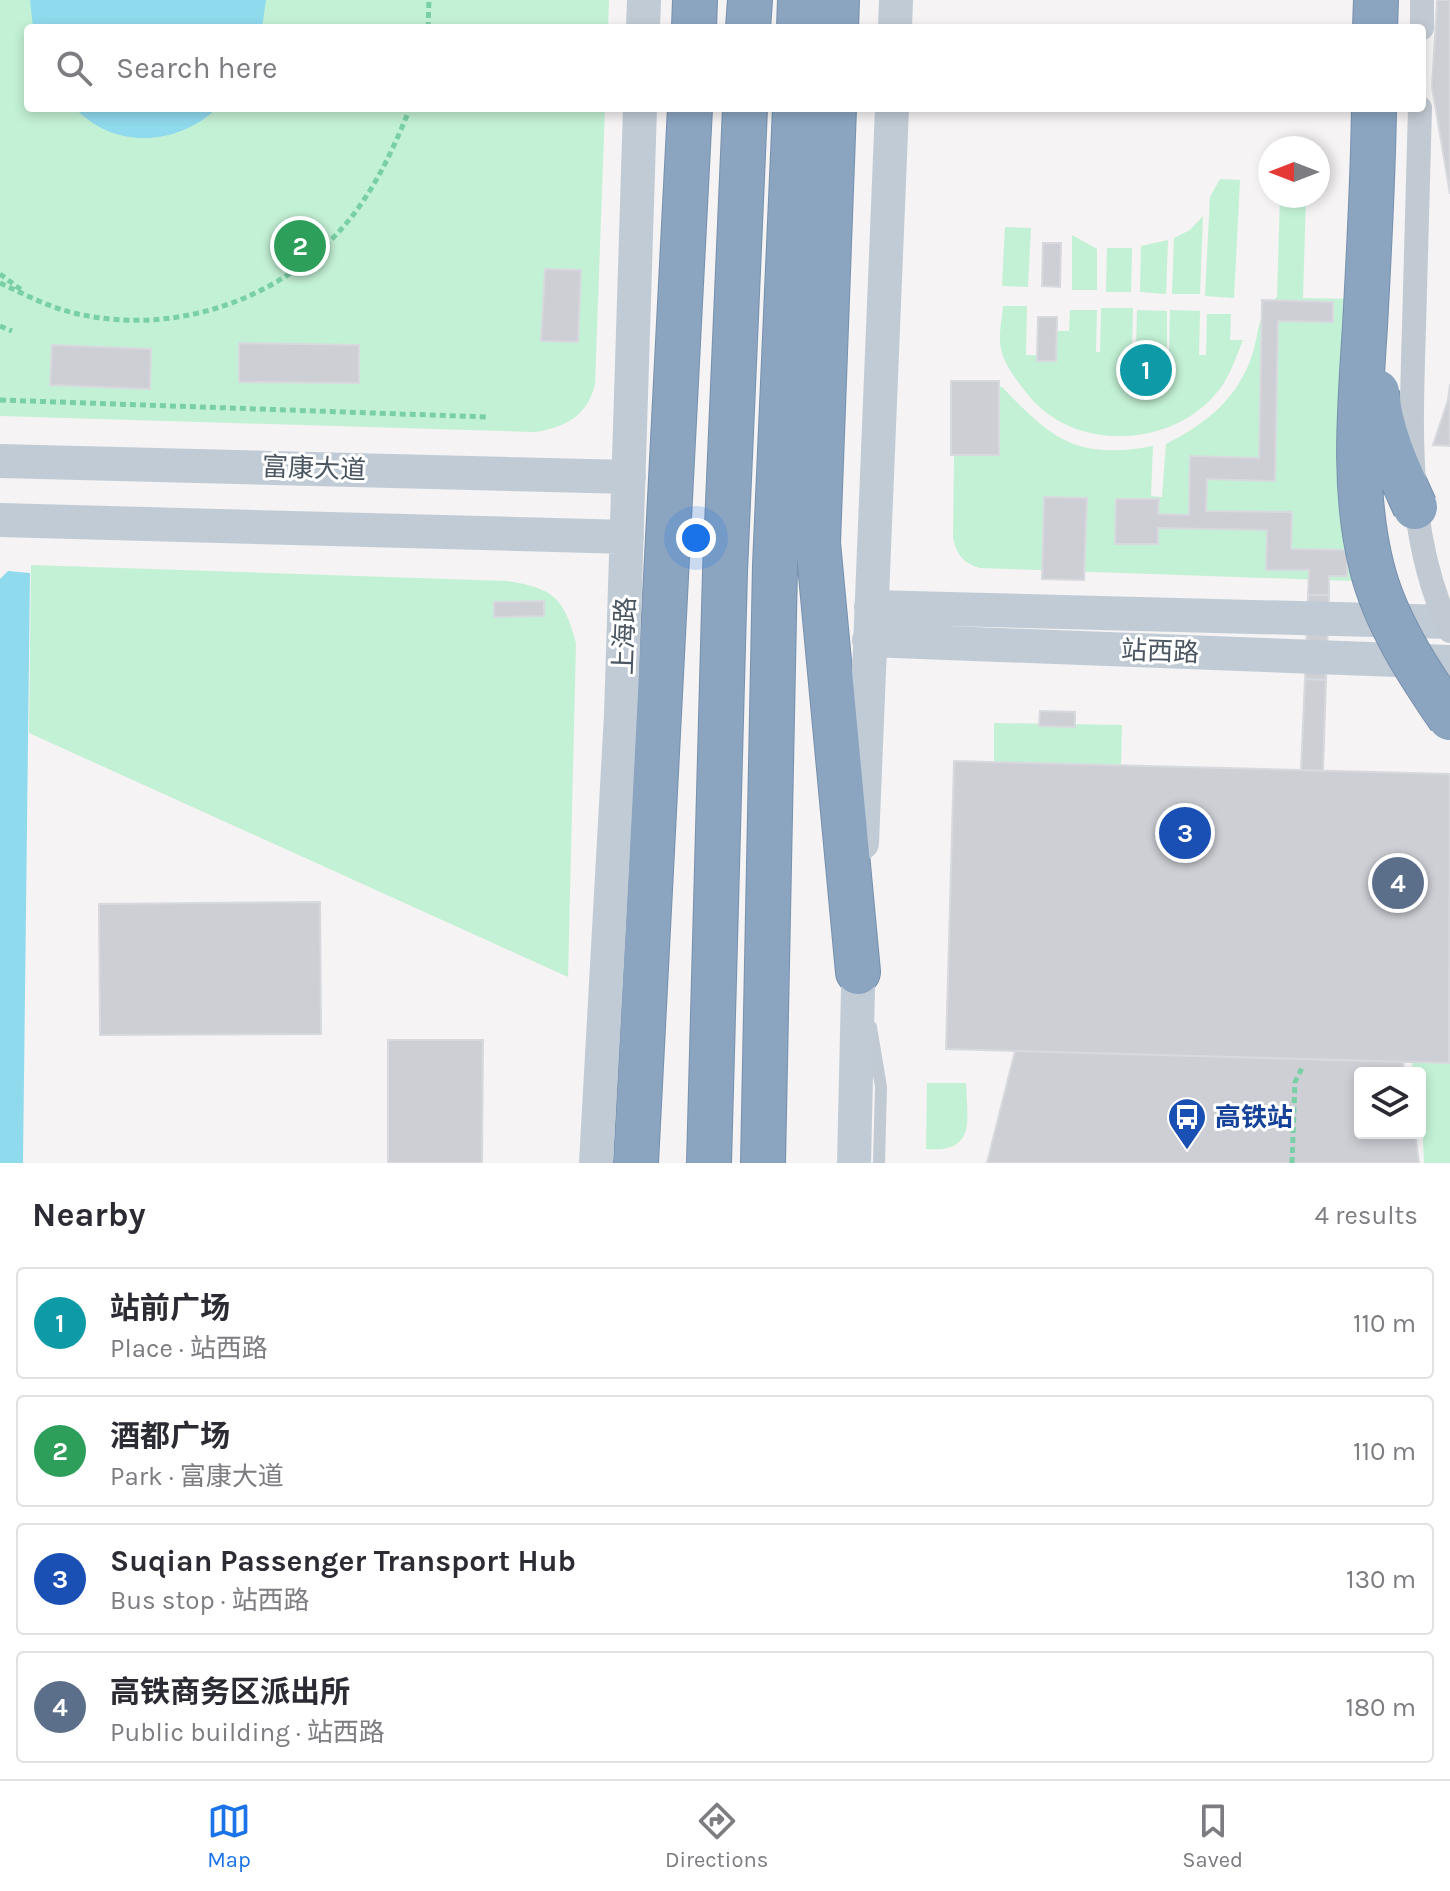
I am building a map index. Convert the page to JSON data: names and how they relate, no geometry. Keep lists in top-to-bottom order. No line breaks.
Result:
{"streets":{"street":["富康大道","上海路","站西路"]},"crossings":[["富康大道","上海路"]],"places":{"bus stop":["高铁站"]},"north":"left","page":{"search":"Search here","pins":["2","1","3","4"],"heading":["Nearby","4 results"],"list":[{"mark":"1","name":"站前广场","note":"Place · 站西路","value":"110 m"},{"mark":"2","name":"酒都广场","note":"Park · 富康大道","value":"110 m"},{"mark":"3","name":"Suqian Passenger Transport Hub","note":"Bus stop · 站西路","value":"130 m"},{"mark":"4","name":"高铁商务区派出所","note":"Public building · 站西路","value":"180 m"}],"nav":["Map","Directions","Saved"]}}
